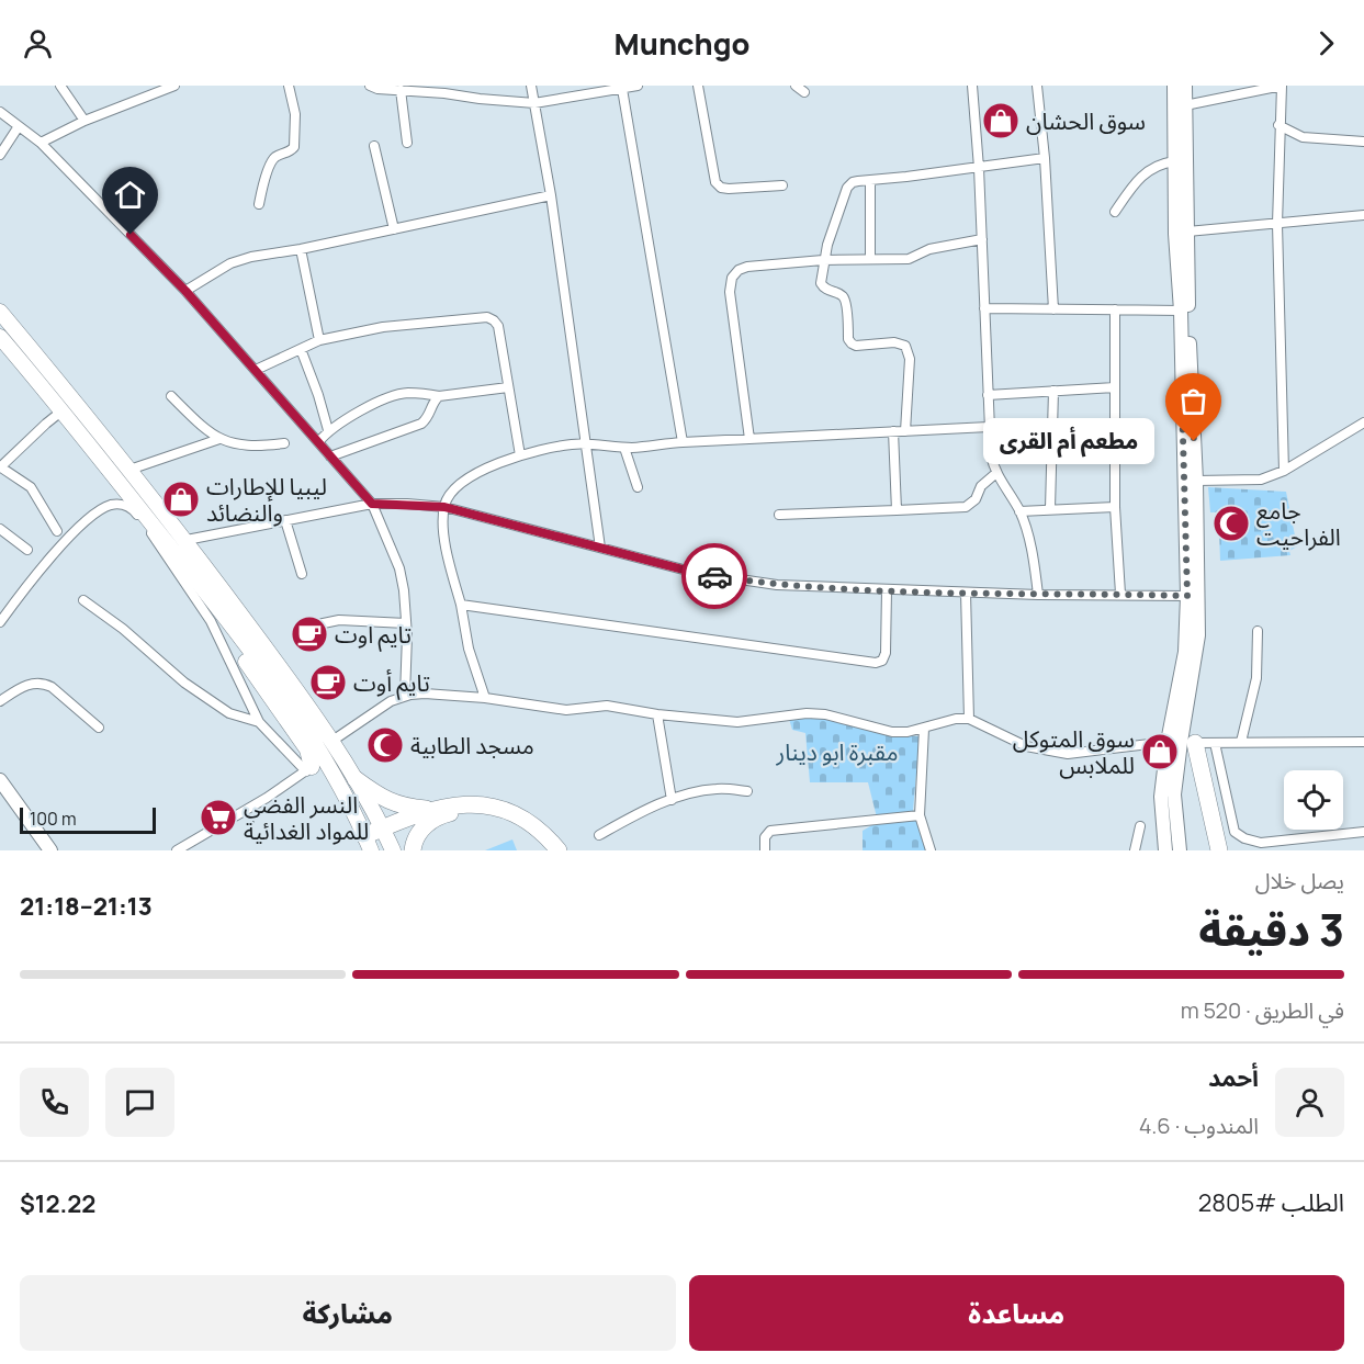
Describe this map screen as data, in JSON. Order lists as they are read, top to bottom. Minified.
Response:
{"parks":["مقبرة ابو دينار"],"places":{"shop":["سوق الحشان","ليبيا للإطارات والنضائد","سوق المتوكل للملابس"],"other":["مطعم أم القرى"],"mosque":["جامع الفراحيت","مسجد الطابية"],"cafe":["تايم اوت","تايم أوت"],"supermarket":["النسر الفضي للمواد الغدائية"]},"scale_bar":"100 m","page":{"header":"Munchgo","bubble":"مطعم أم القرى","scale":"100 m","heading":["3 دقيقة","يصل خلال","21:13–21:18"],"panel":["أحمد","المندوب · 4.6","الطلب #2805","$12.22"],"bar":"في الطريق · 520 m","buttons":["مساعدة","مشاركة"]}}
